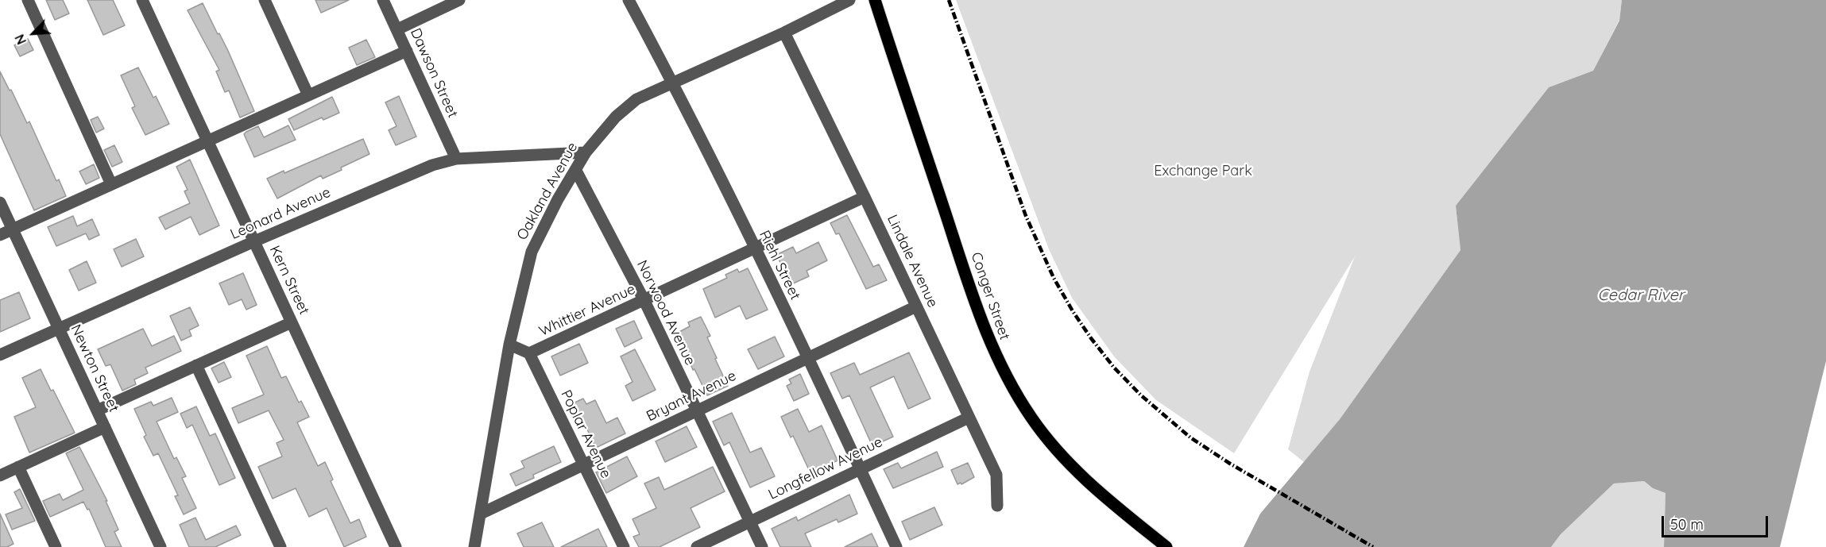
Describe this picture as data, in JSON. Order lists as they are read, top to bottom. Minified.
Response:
{"streets":{"main road":["Conger Street"],"street":["Dawson Street","Oakland Avenue","Leonard Avenue","Lindale Avenue","Riehl Street","Kern Street","Whittier Avenue","Norwood Avenue","Newton Street","Bryant Avenue","Poplar Avenue","Longfellow Avenue"]},"crossings":[["Dawson Street","Leonard Avenue"],["Oakland Avenue","Leonard Avenue"],["Oakland Avenue","Lindale Avenue"],["Oakland Avenue","Riehl Street"],["Oakland Avenue","Norwood Avenue"],["Oakland Avenue","Bryant Avenue"],["Leonard Avenue","Kern Street"],["Leonard Avenue","Newton Street"],["Lindale Avenue","Whittier Avenue"],["Lindale Avenue","Bryant Avenue"],["Lindale Avenue","Longfellow Avenue"],["Riehl Street","Whittier Avenue"],["Riehl Street","Bryant Avenue"],["Riehl Street","Longfellow Avenue"],["Whittier Avenue","Norwood Avenue"],["Whittier Avenue","Poplar Avenue"],["Norwood Avenue","Bryant Avenue"],["Norwood Avenue","Longfellow Avenue"],["Bryant Avenue","Poplar Avenue"]],"water":["Cedar River"],"parks":["Exchange Park"],"scale_bar":"50 m","north":"bottom left"}
